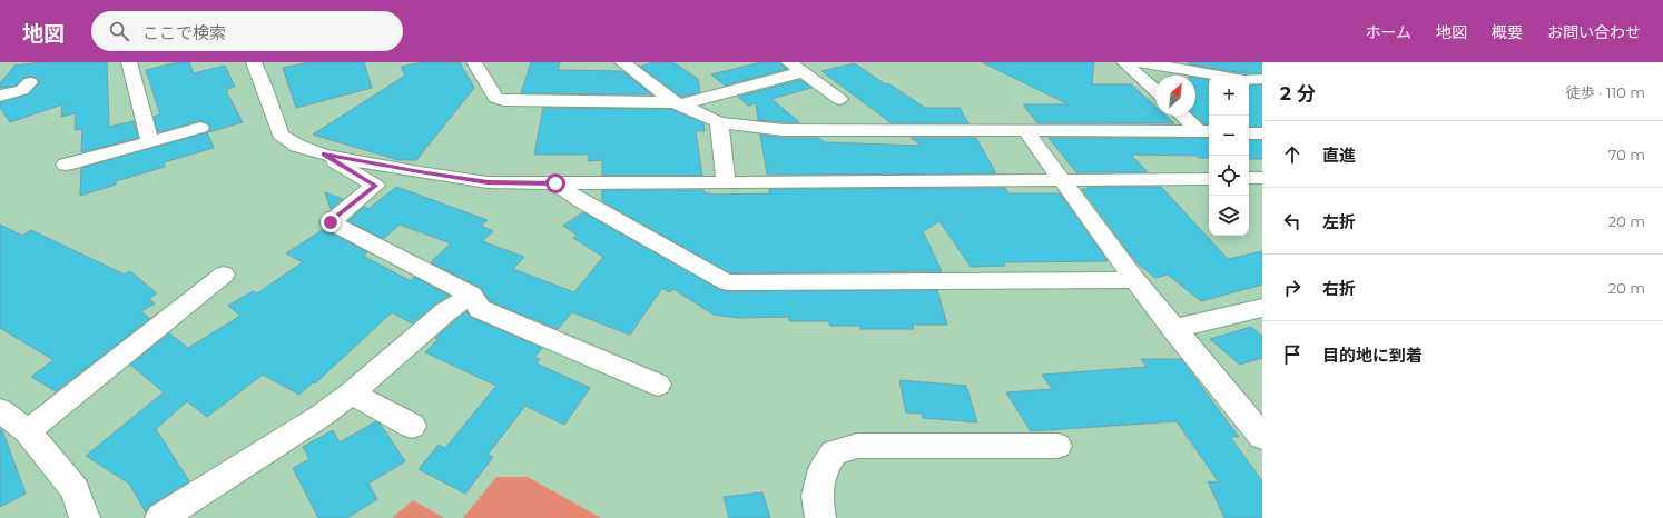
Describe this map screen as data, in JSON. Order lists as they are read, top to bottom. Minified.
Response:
{"north":"top right","page":{"header":"地図","search":"ここで検索","nav":["ホーム","地図","概要","お問い合わせ"],"heading":["2 分","徒歩 · 110 m"],"map_buttons":["+","−"],"list":[["直進","70 m"],["左折","20 m"],["右折","20 m"],"目的地に到着"]}}
